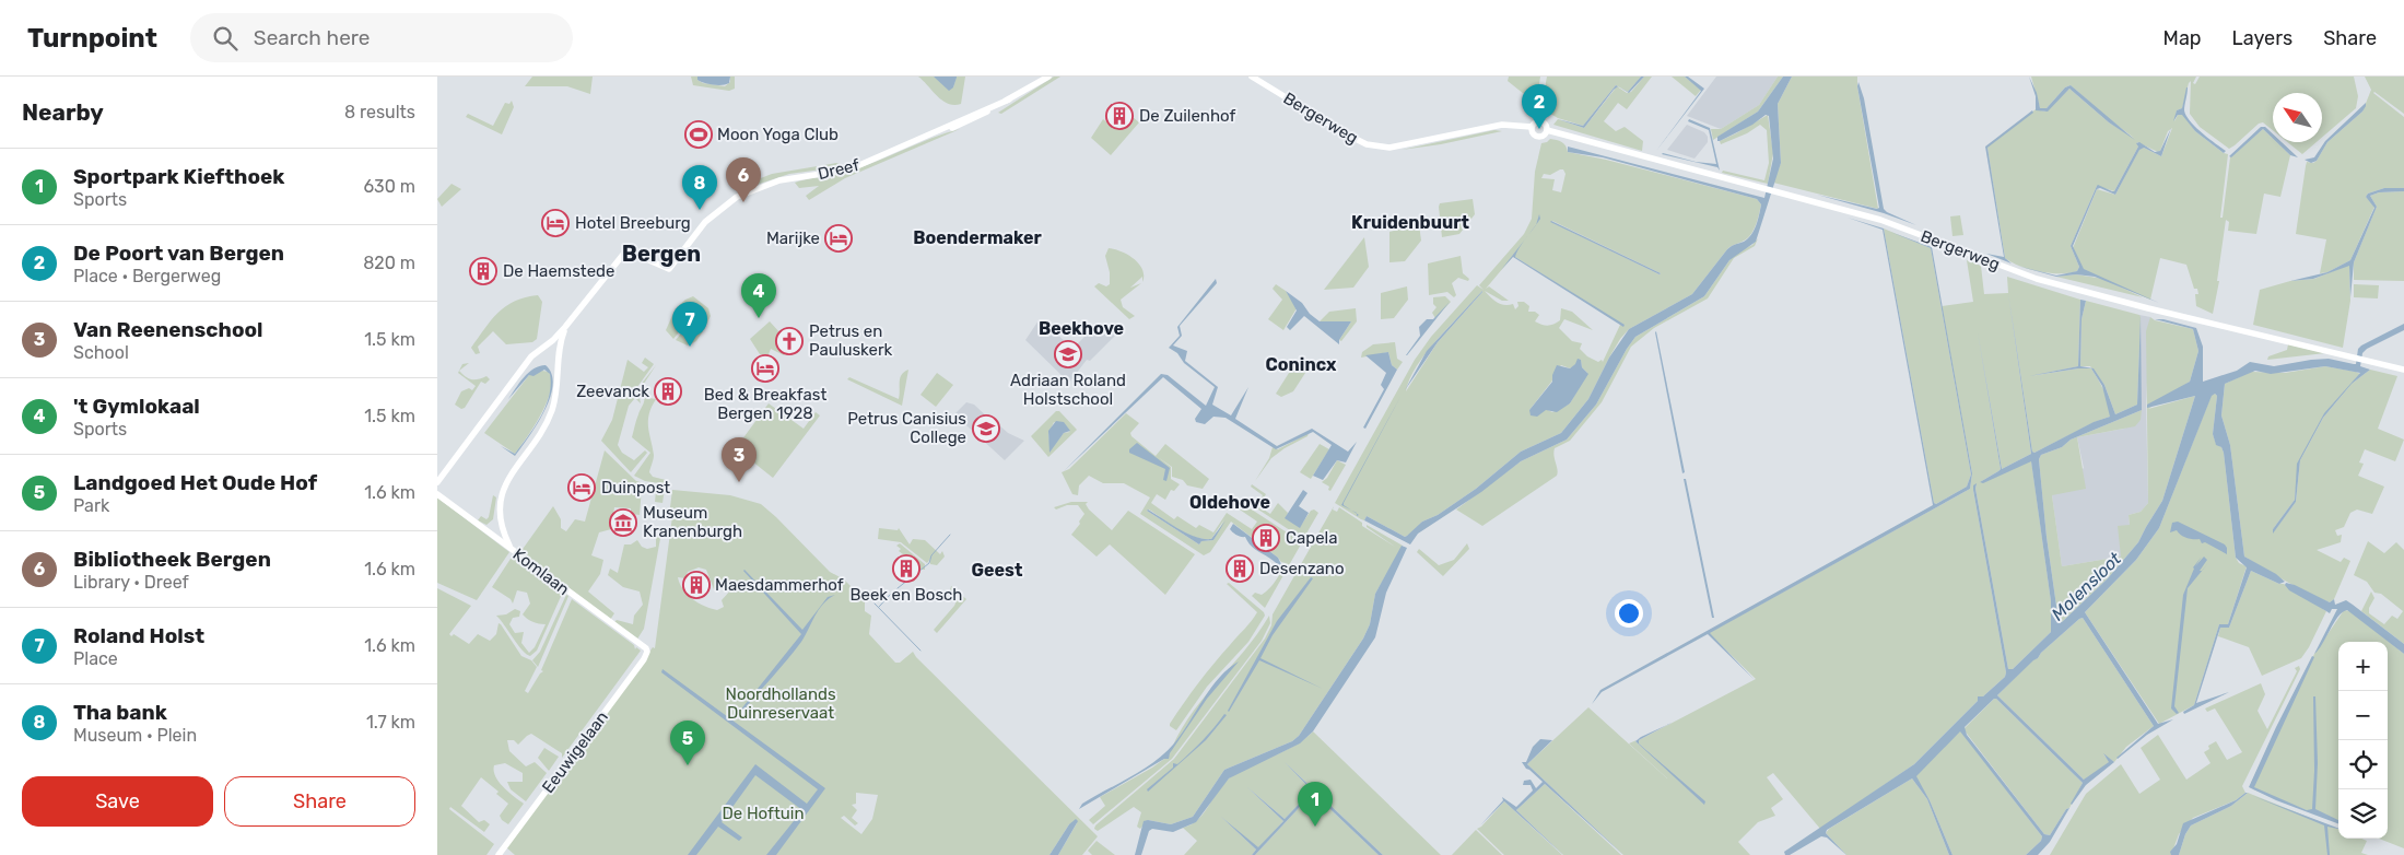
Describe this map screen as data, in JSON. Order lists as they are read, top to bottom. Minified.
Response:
{"streets":{"main road":["Bergerweg","Dreef","Komlaan","Eeuwigelaan"]},"crossings":[["Komlaan","Eeuwigelaan"]],"districts":["Kruidenbuurt","Boendermaker","Bergen","Beekhove","Conincx","Oldehove","Geest"],"water":["Molensloot"],"parks":["Noordhollands Duinreservaat","De Hoftuin"],"places":{"building":["De Zuilenhof","De Haemstede","Zeevanck","Capela","Beek en Bosch","Desenzano","Maesdammerhof"],"sports":["Moon Yoga Club"],"hotel":["Hotel Breeburg","Marijke","Bed & Breakfast Bergen 1928","Duinpost"],"church":["Petrus en Pauluskerk"],"school or university":["Adriaan Roland Holstschool","Petrus Canisius College"],"museum":["Museum Kranenburgh"]},"north":"top left","page":{"header":"Turnpoint","search":"Search here","nav":["Map","Layers","Share"],"heading":["Nearby","8 results"],"pins":["2","6","8","4","7","3","5","1"],"list":[{"mark":"1","name":"Sportpark Kiefthoek","note":"Sports","value":"630 m"},{"mark":"2","name":"De Poort van Bergen","note":"Place · Bergerweg","value":"820 m"},{"mark":"3","name":"Van Reenenschool","note":"School","value":"1.5 km"},{"mark":"4","name":"'t Gymlokaal","note":"Sports","value":"1.5 km"},{"mark":"5","name":"Landgoed Het Oude Hof","note":"Park","value":"1.6 km"},{"mark":"6","name":"Bibliotheek Bergen","note":"Library · Dreef","value":"1.6 km"},{"mark":"7","name":"Roland Holst","note":"Place","value":"1.6 km"},{"mark":"8","name":"Tha bank","note":"Museum · Plein","value":"1.7 km"}],"map_buttons":["+","−"],"buttons":["Save","Share"]}}
